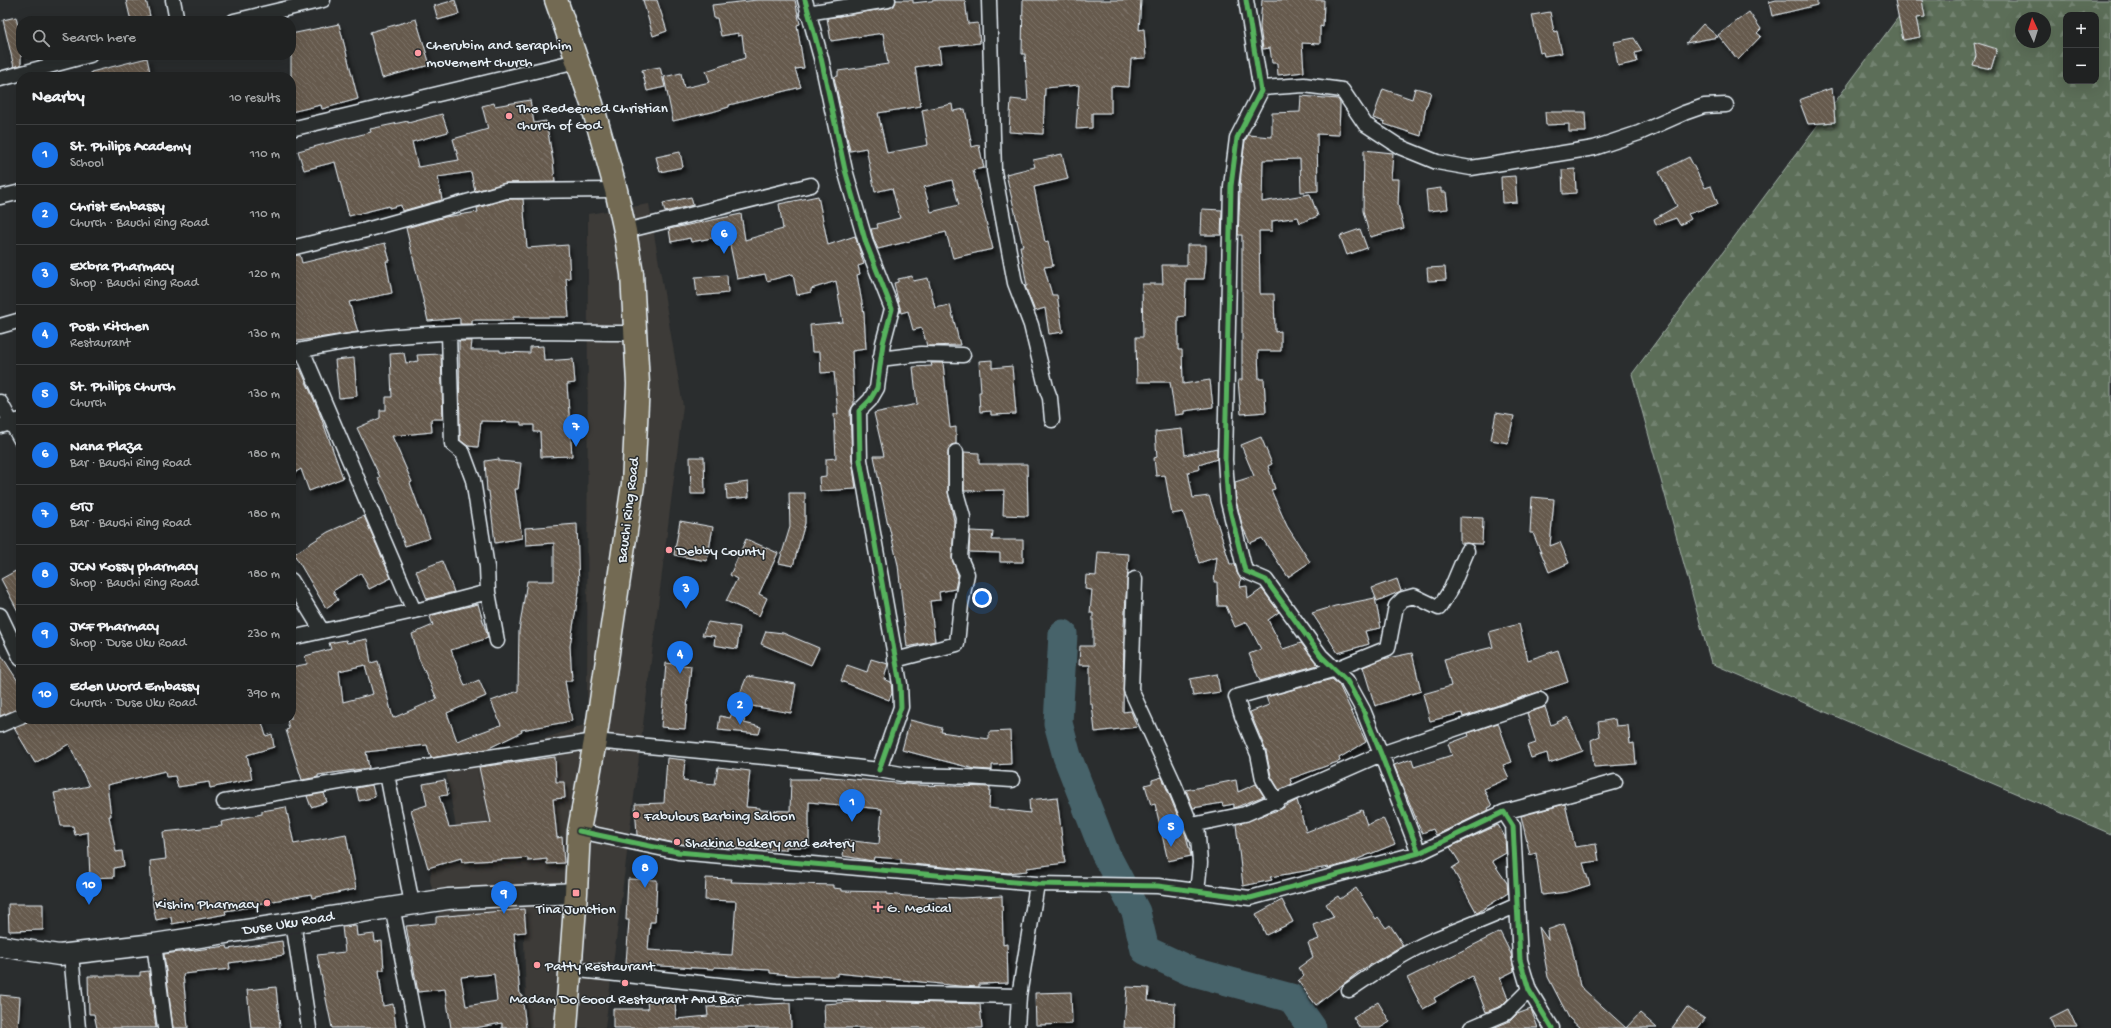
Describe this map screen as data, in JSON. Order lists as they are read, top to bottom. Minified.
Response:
{"streets":{"main road":["Bauchi Ring Road"],"street":["Duse Uku Road"]},"crossings":[["Bauchi Ring Road","Duse Uku Road"]],"places":{"other":["Cherubim and seraphim movement church","The Redeemed Christian church of God","Debby County","Fabulous Barbing Saloon","Shakina bakery and eatery","Kishim Pharmacy","Patty Restaurant","Madam Do Good Restaurant And Bar"],"transit":["Tina Junction"],"health":["G. Medical"]},"north":"top","page":{"map_buttons":["+","−"],"search":"Search here","heading":["Nearby","10 results"],"list":[{"mark":"1","name":"St. Philips Academy","note":"School","value":"110 m"},{"mark":"2","name":"Christ Embassy","note":"Church · Bauchi Ring Road","value":"110 m"},{"mark":"3","name":"Exbra Pharmacy","note":"Shop · Bauchi Ring Road","value":"120 m"},{"mark":"4","name":"Posh Kitchen","note":"Restaurant","value":"130 m"},{"mark":"5","name":"St. Philips Church","note":"Church","value":"130 m"},{"mark":"6","name":"Nana Plaza","note":"Bar · Bauchi Ring Road","value":"180 m"},{"mark":"7","name":"GTJ","note":"Bar · Bauchi Ring Road","value":"180 m"},{"mark":"8","name":"JCN Kossy pharmacy","note":"Shop · Bauchi Ring Road","value":"180 m"},{"mark":"9","name":"JKF Pharmacy","note":"Shop · Duse Uku Road","value":"230 m"},{"mark":"10","name":"Eden Word Embassy","note":"Church · Duse Uku Road","value":"390 m"}],"pins":["6","7","3","4","2","1","5","8","10","9"]}}
